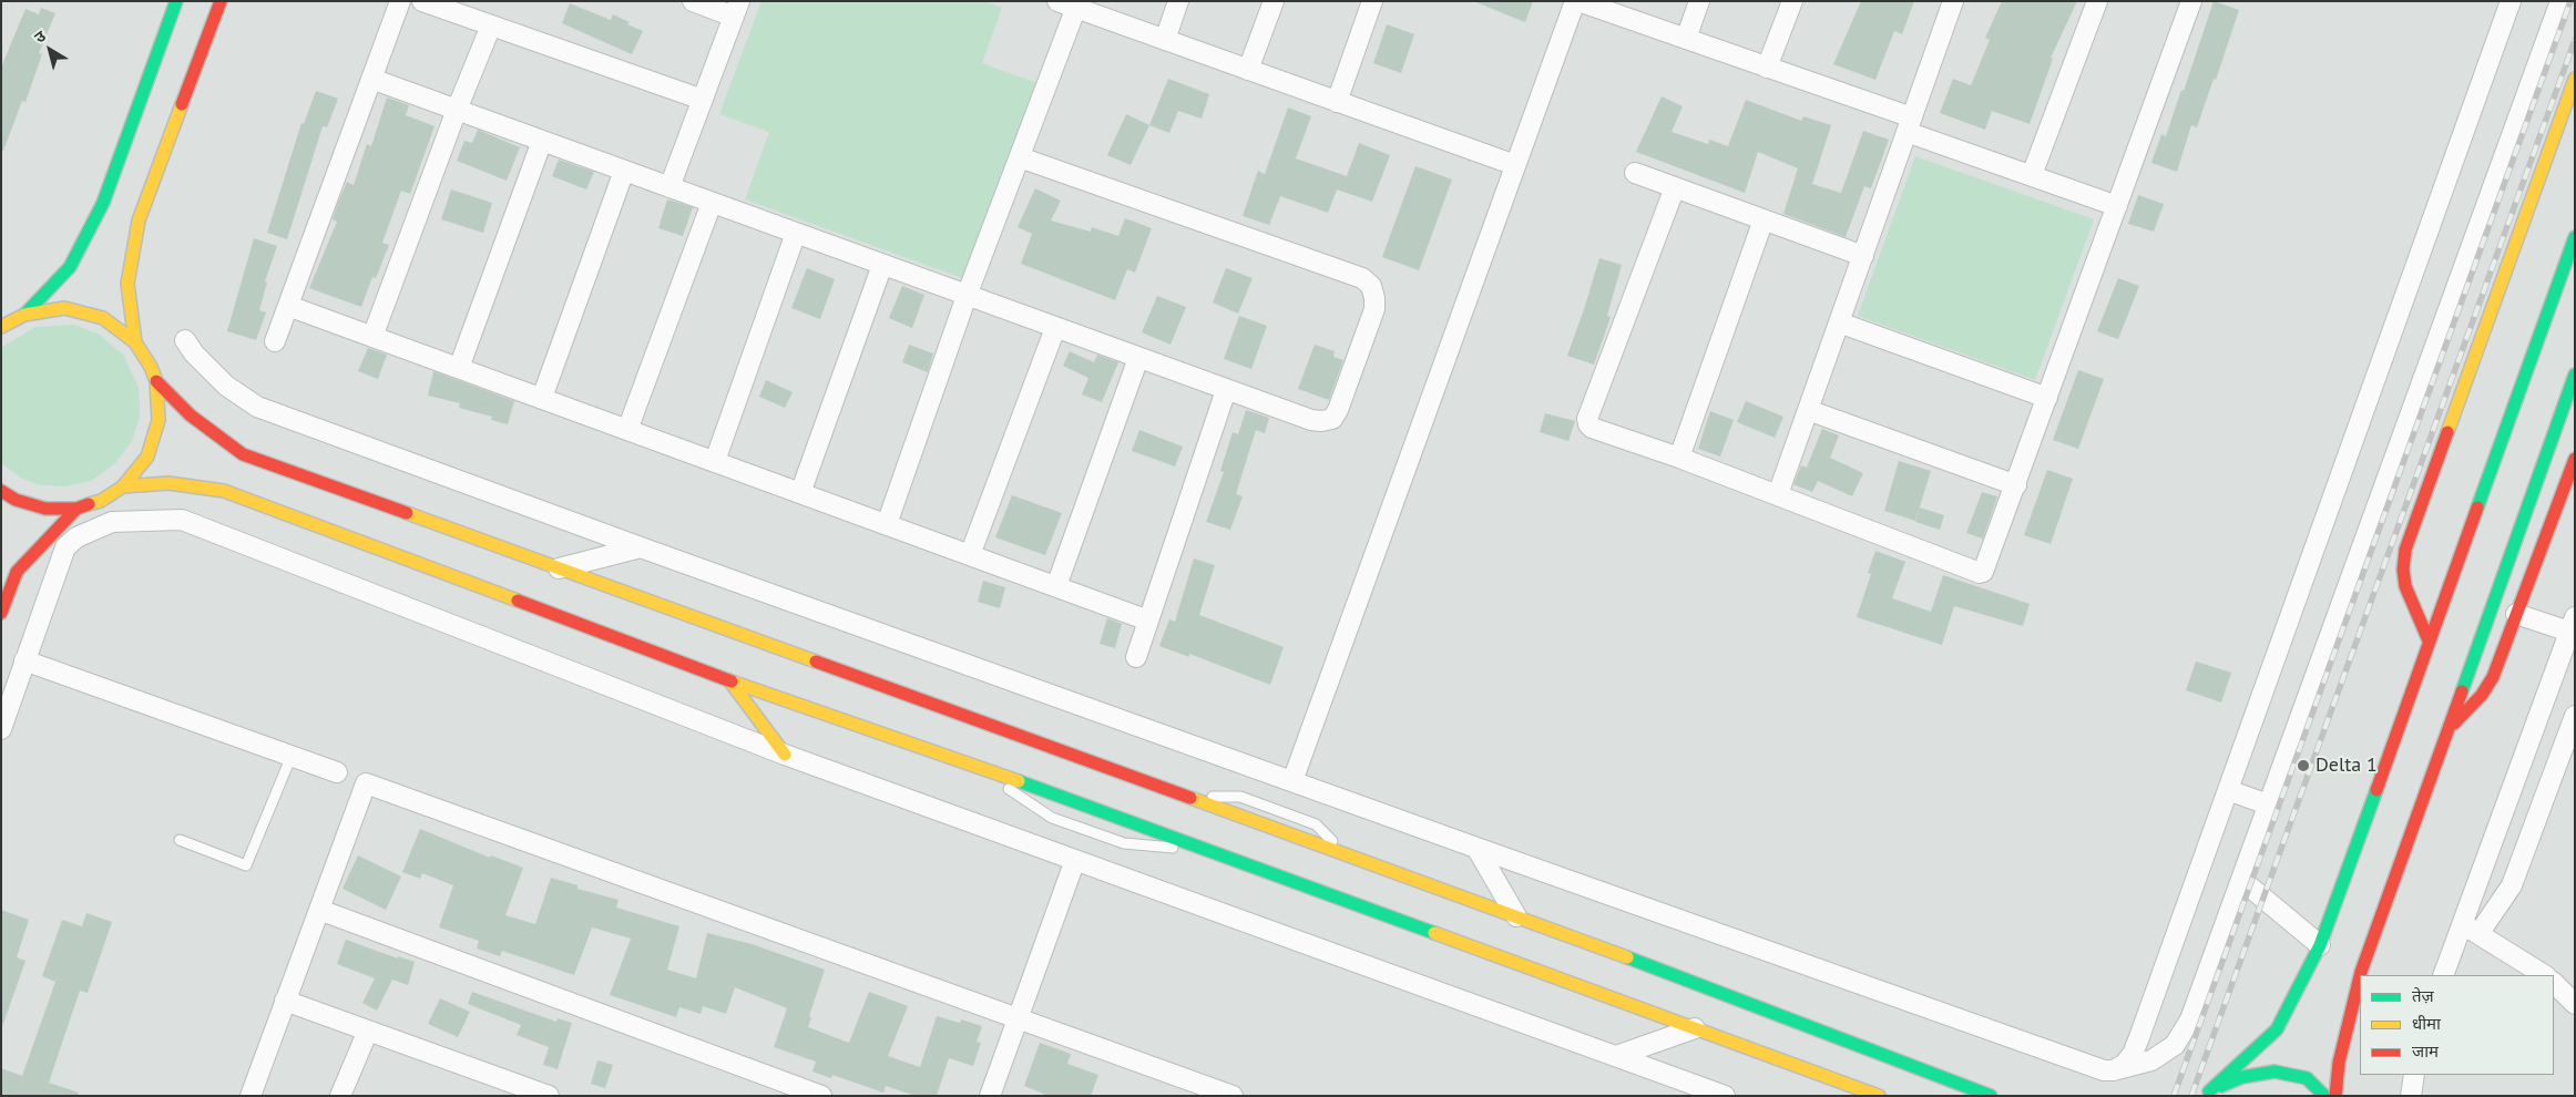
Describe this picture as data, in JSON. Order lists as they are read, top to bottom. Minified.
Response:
{"places":["Delta 1"],"legend":["तेज़","धीमा","जाम"],"north":"top left"}
